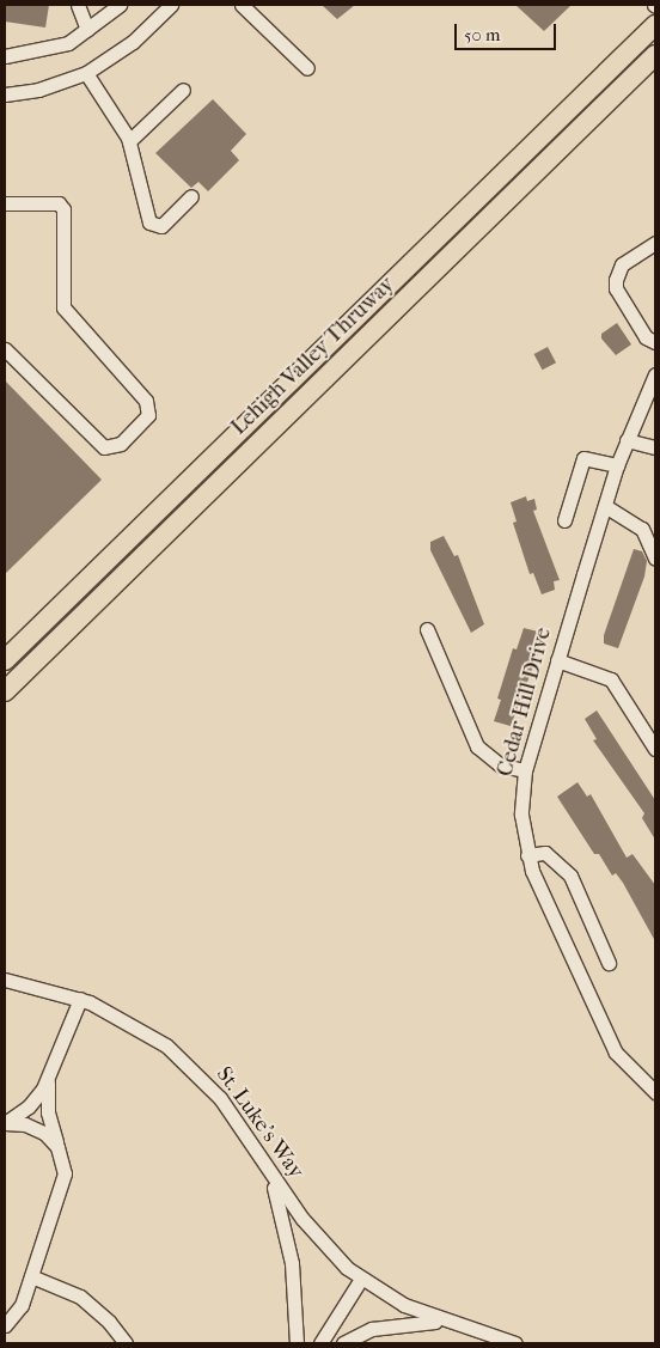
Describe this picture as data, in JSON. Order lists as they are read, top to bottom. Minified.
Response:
{"streets":{"highway":["Lehigh Valley Thruway"],"street":["Cedar Hill Drive","St. Luke's Way"]},"scale_bar":"50 m"}
